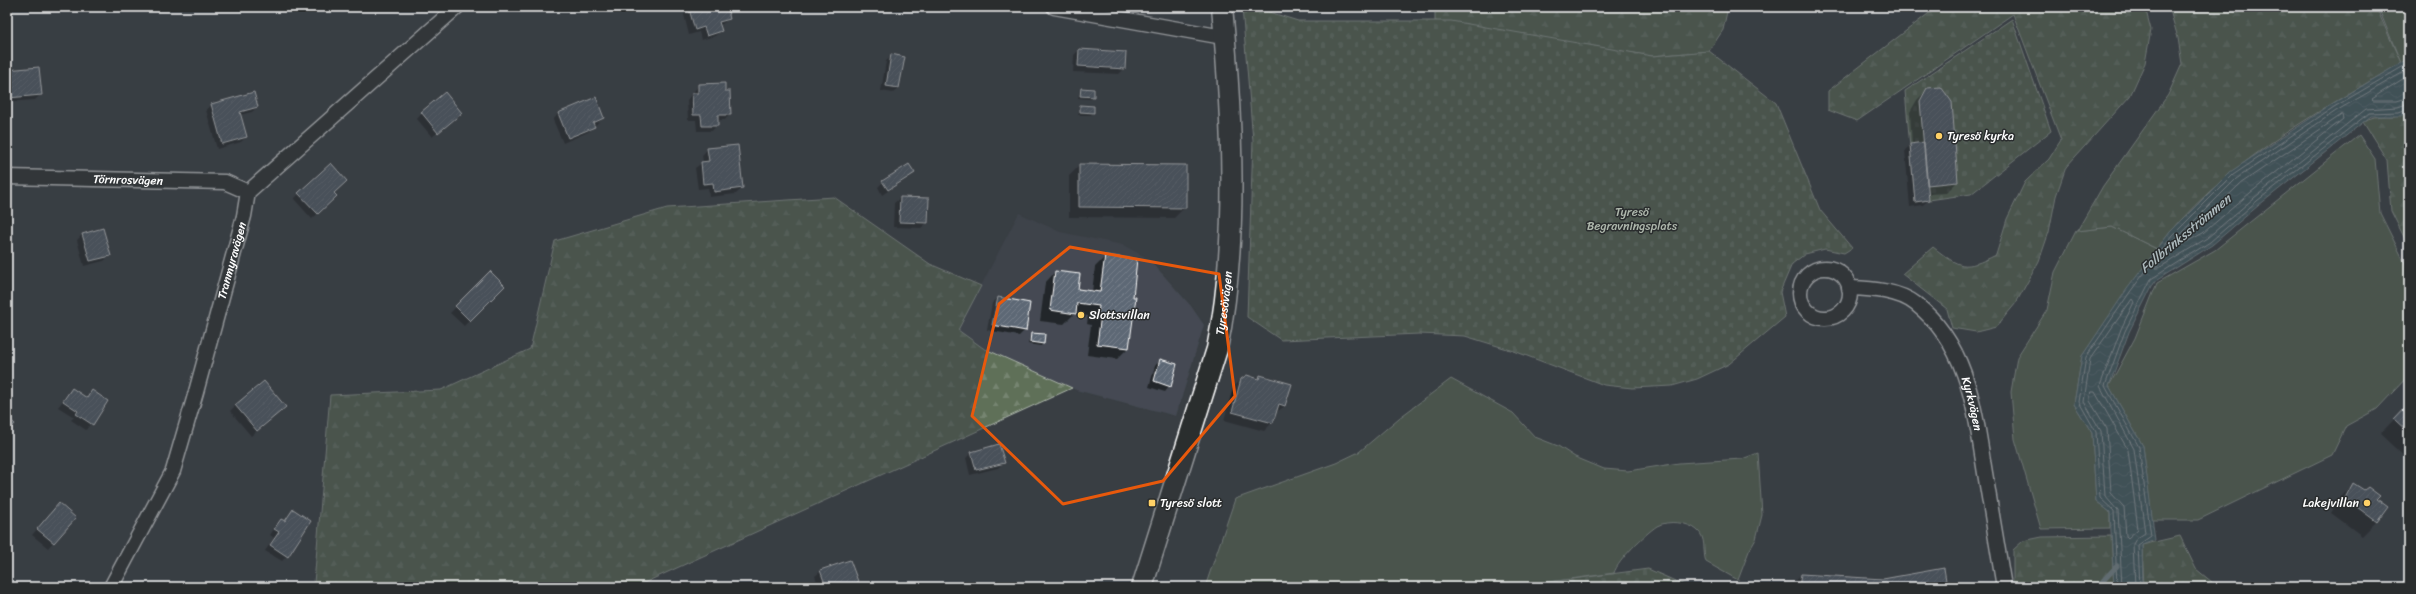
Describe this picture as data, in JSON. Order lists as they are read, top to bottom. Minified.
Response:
{"streets":{"main road":["Tyresövägen"],"street":["Törnrosvägen","Tranmyravägen","Kyrkvägen"]},"crossings":[["Törnrosvägen","Tranmyravägen"]],"water":["Follbrinksströmmen"],"parks":["Tyresö Begravningsplats"],"places":{"other":["Tyresö kyrka","Slottsvillan","Lakejvillan"],"transit":["Tyresö slott"]}}
